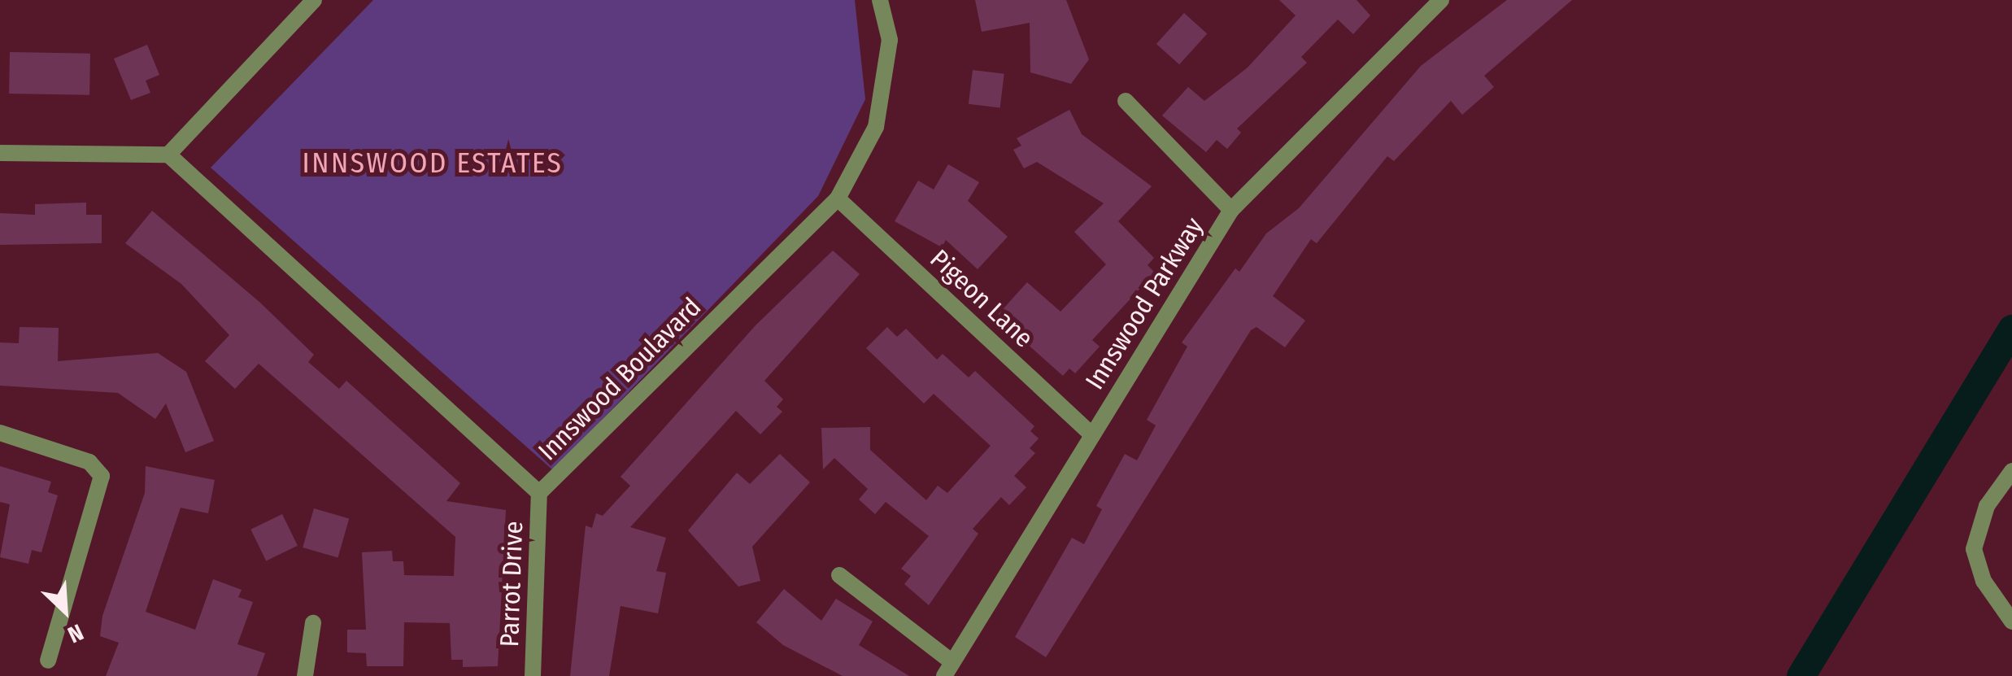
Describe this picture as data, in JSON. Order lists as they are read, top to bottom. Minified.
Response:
{"streets":{"street":["Pigeon Lane","Innswood Parkway","Innswood Boulavard","Parrot Drive"]},"crossings":[["Pigeon Lane","Innswood Parkway"],["Pigeon Lane","Innswood Boulavard"],["Innswood Boulavard","Parrot Drive"]],"districts":["INNSWOOD ESTATES"],"north":"bottom right"}
